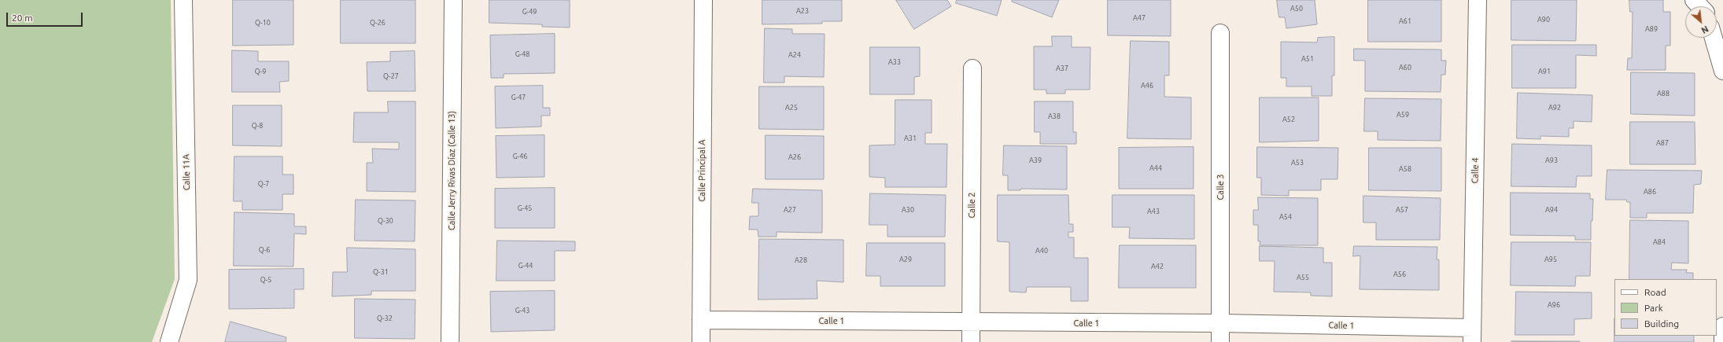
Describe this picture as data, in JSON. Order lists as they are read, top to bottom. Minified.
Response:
{"streets":{"street":["Calle Jerry Rivas Díaz (Calle 13)","Calle Principal A","Calle 4","Calle 11A","Calle 3","Calle 2","Calle 1"]},"crossings":[["Calle Principal A","Calle 1"],["Calle 4","Calle 1"],["Calle 3","Calle 1"],["Calle 2","Calle 1"]],"house_numbers":["A50","A23","G-49","A47","A90","A61","Q-10","Q-26","A89","G-48","A24","A51","A33","A60","A37","Q-9","A91","Q-27","A46","A88","G-47","A25","A92","A59","A38","A52","Q-8","A31","A87","G-46","A26","A39","A93","A53","A44","A58","Q-7","A86","G-45","A27","A30","A57","A94","A43","A54","Q-30","A84","Q-6","A40","A29","A95","A28","G-44","A42","Q-31","A56","A55","Q-5","A96","G-43","Q-32"],"legend":["Road","Park","Building"],"scale_bar":"20 m","north":"bottom right"}
